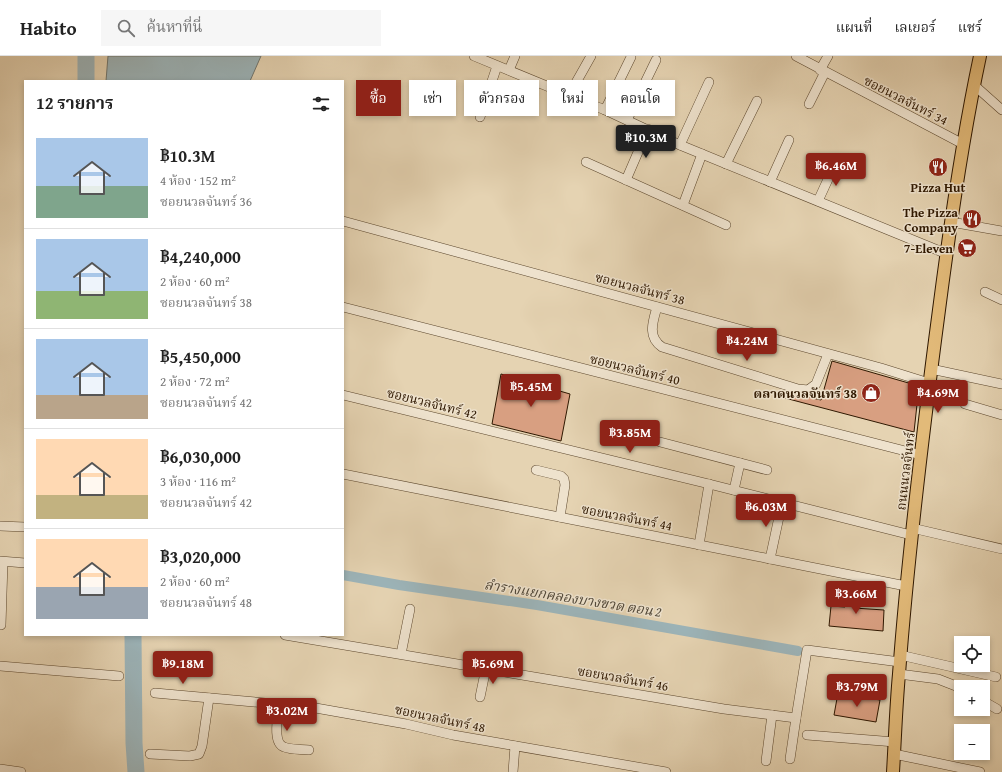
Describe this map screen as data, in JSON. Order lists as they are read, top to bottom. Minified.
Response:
{"streets":{"main road":["ถนนนวลจันทร์"],"street":["ซอยนวลจันทร์ 34","ซอยนวลจันทร์ 38","ซอยนวลจันทร์ 40","ซอยนวลจันทร์ 42","ซอยนวลจันทร์ 44","ซอยนวลจันทร์ 46","ซอยนวลจันทร์ 48"]},"crossings":[["ซอยนวลจันทร์ 34","ถนนนวลจันทร์"],["ซอยนวลจันทร์ 38","ถนนนวลจันทร์"],["ซอยนวลจันทร์ 40","ถนนนวลจันทร์"],["ซอยนวลจันทร์ 42","ถนนนวลจันทร์"],["ถนนนวลจันทร์","ซอยนวลจันทร์ 44"]],"water":["ลำรางแยกคลองบางขวด ตอน 2"],"places":{"restaurant":["Pizza Hut","The Pizza Company"],"supermarket":["7-Eleven"],"shop":["ตลาดนวลจันทร์ 38"]},"page":{"header":"Habito","search":"ค้นหาที่นี่","nav":["แผนที่","เลเยอร์","แชร์"],"chip":["ซื้อ","เช่า","ตัวกรอง","ใหม่","คอนโด"],"heading":"12 รายการ","price":["฿10.3M","฿6.46M","฿4.24M","฿5.45M","฿4.69M","฿3.85M","฿6.03M","฿3.66M","฿9.18M","฿5.69M","฿3.79M","฿3.02M"],"list":[{"name":"฿10.3M","note":"4 ห้อง · 152 m² · ซอยนวลจันทร์ 36"},{"name":"฿4,240,000","note":"2 ห้อง · 60 m² · ซอยนวลจันทร์ 38"},{"name":"฿5,450,000","note":"2 ห้อง · 72 m² · ซอยนวลจันทร์ 42"},{"name":"฿6,030,000","note":"3 ห้อง · 116 m² · ซอยนวลจันทร์ 42"},{"name":"฿3,020,000","note":"2 ห้อง · 60 m² · ซอยนวลจันทร์ 48"}],"map_buttons":["+","−"]}}
